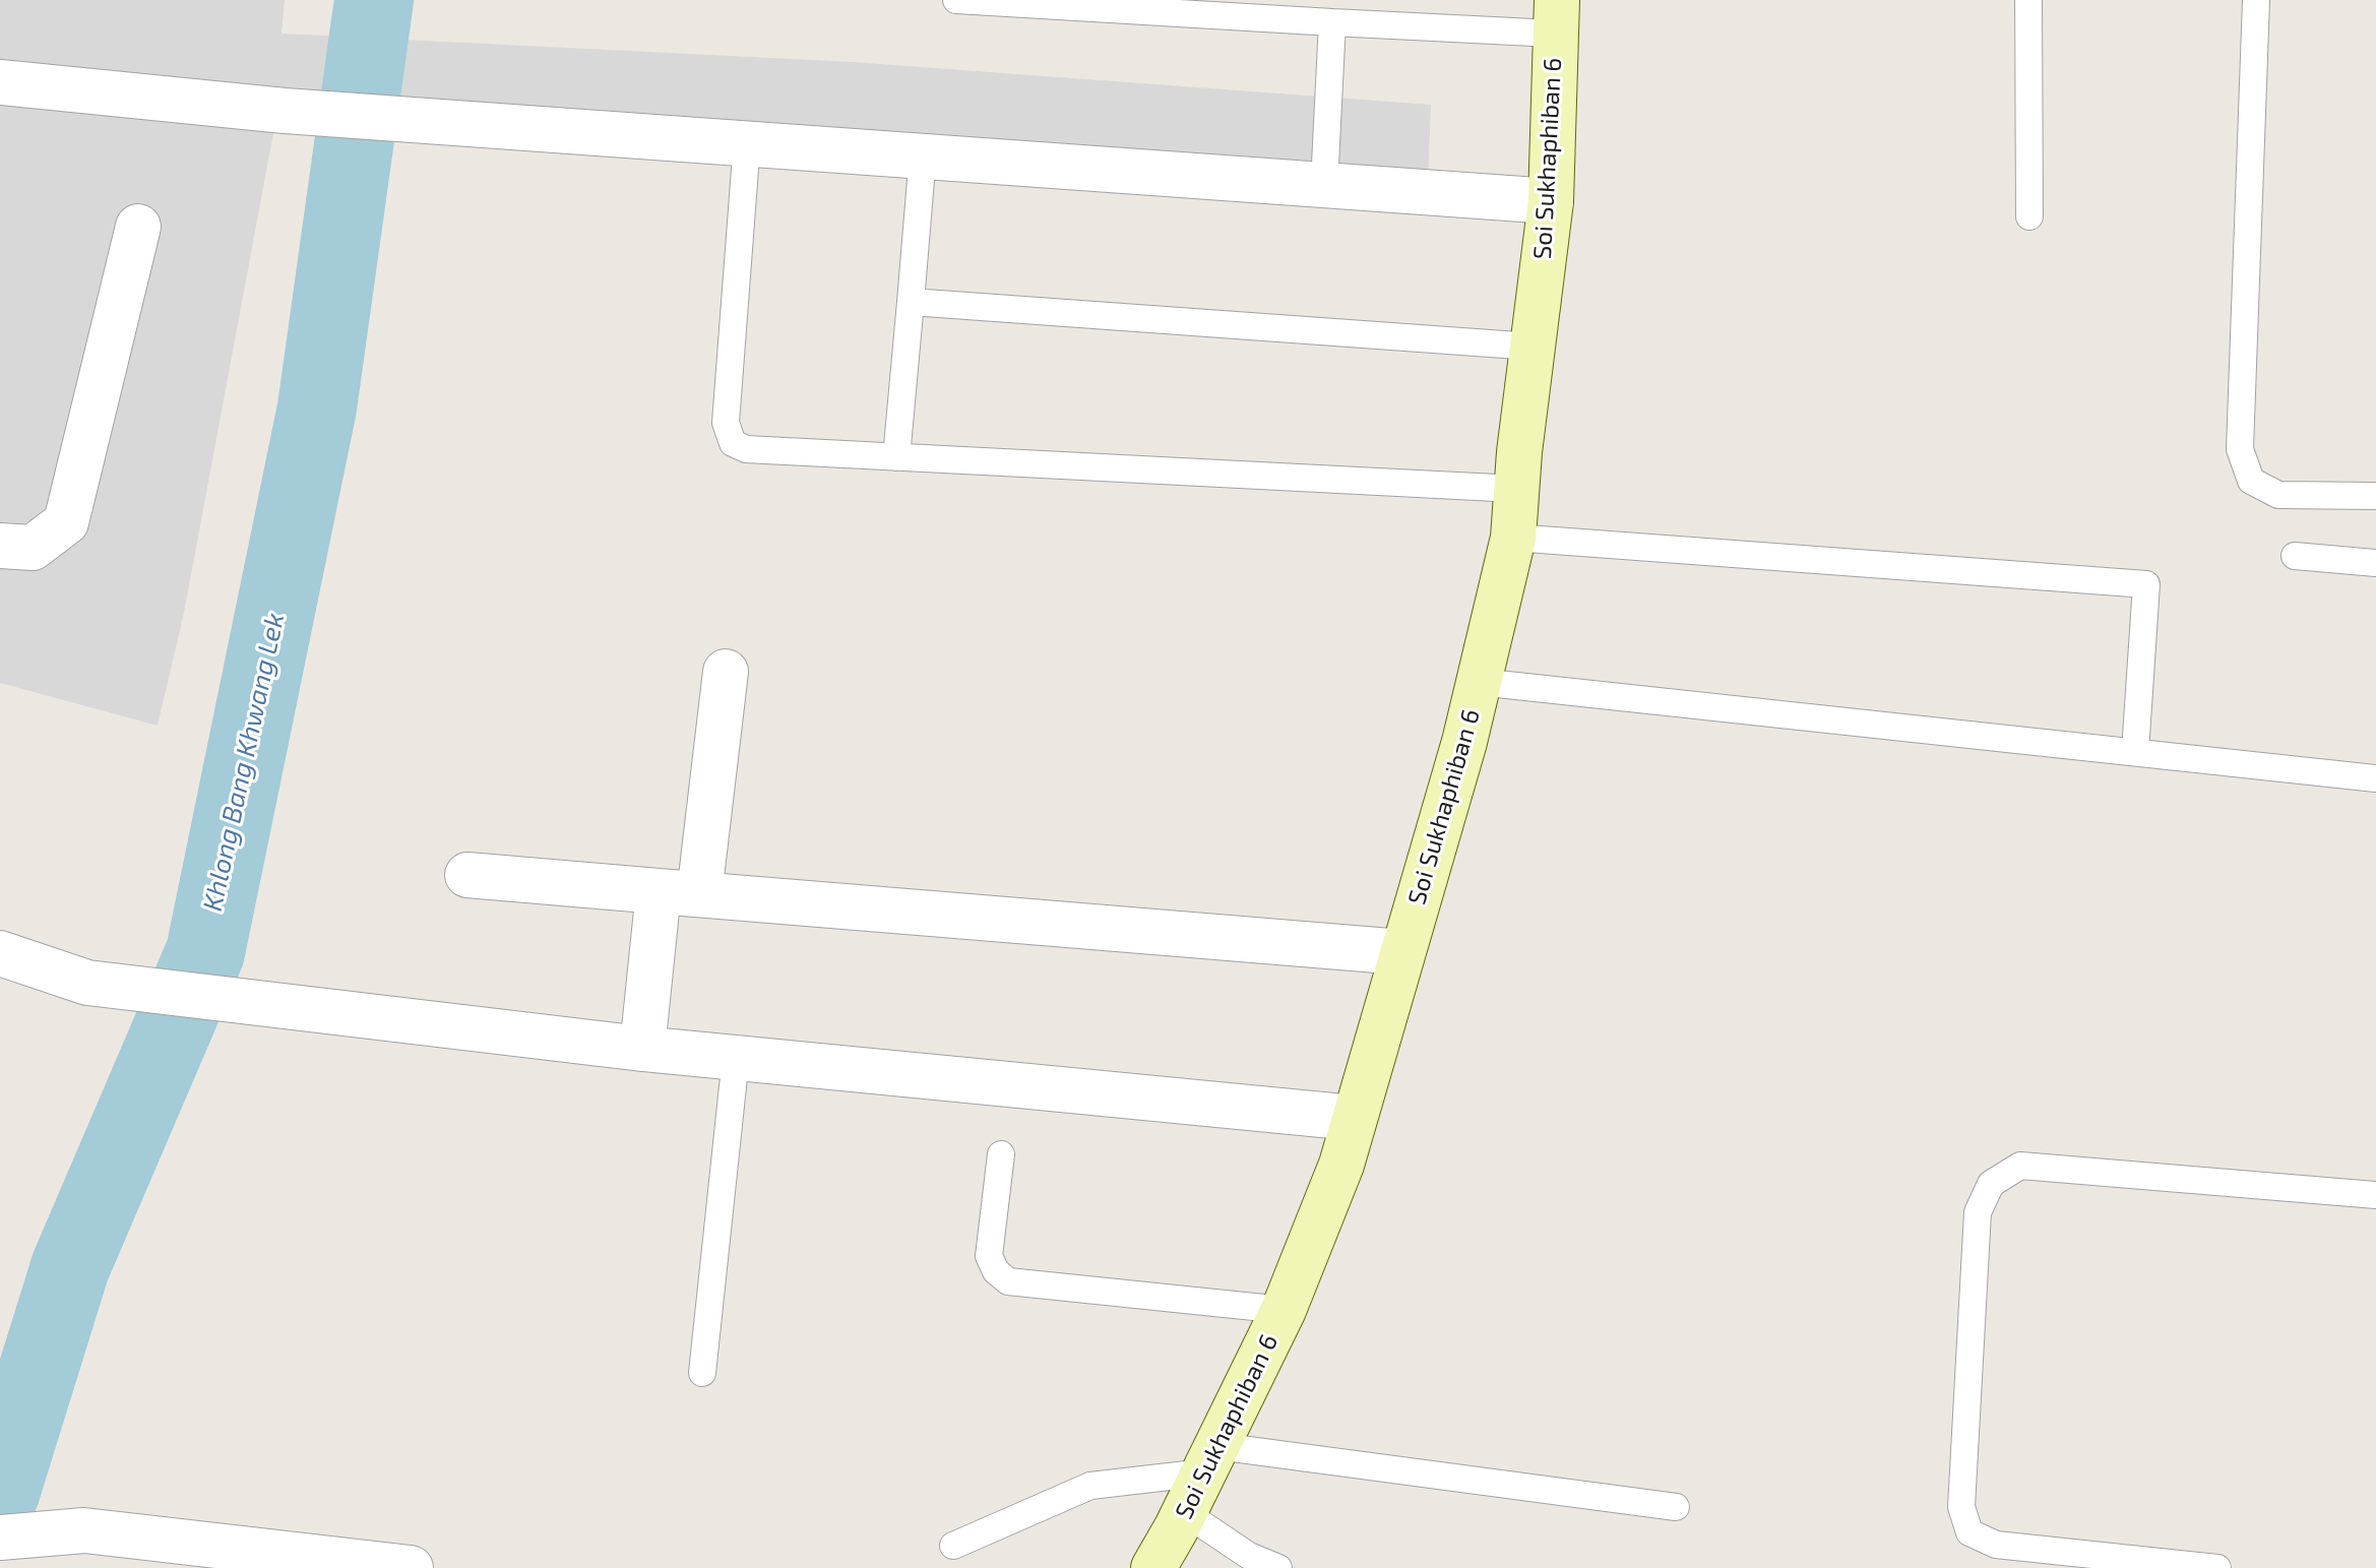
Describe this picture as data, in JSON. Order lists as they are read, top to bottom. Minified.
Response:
{"streets":{"street":["Soi Sukhaphiban 6"]},"water":["Khlong Bang Khwang Lek"]}
